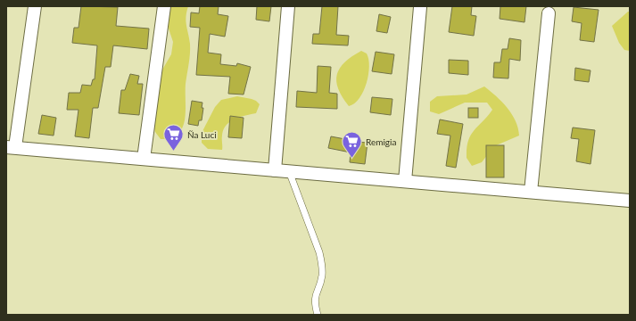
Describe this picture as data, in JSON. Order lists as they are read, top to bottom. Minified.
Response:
{"places":{"supermarket":["Ña Luci","Remigia"]}}
